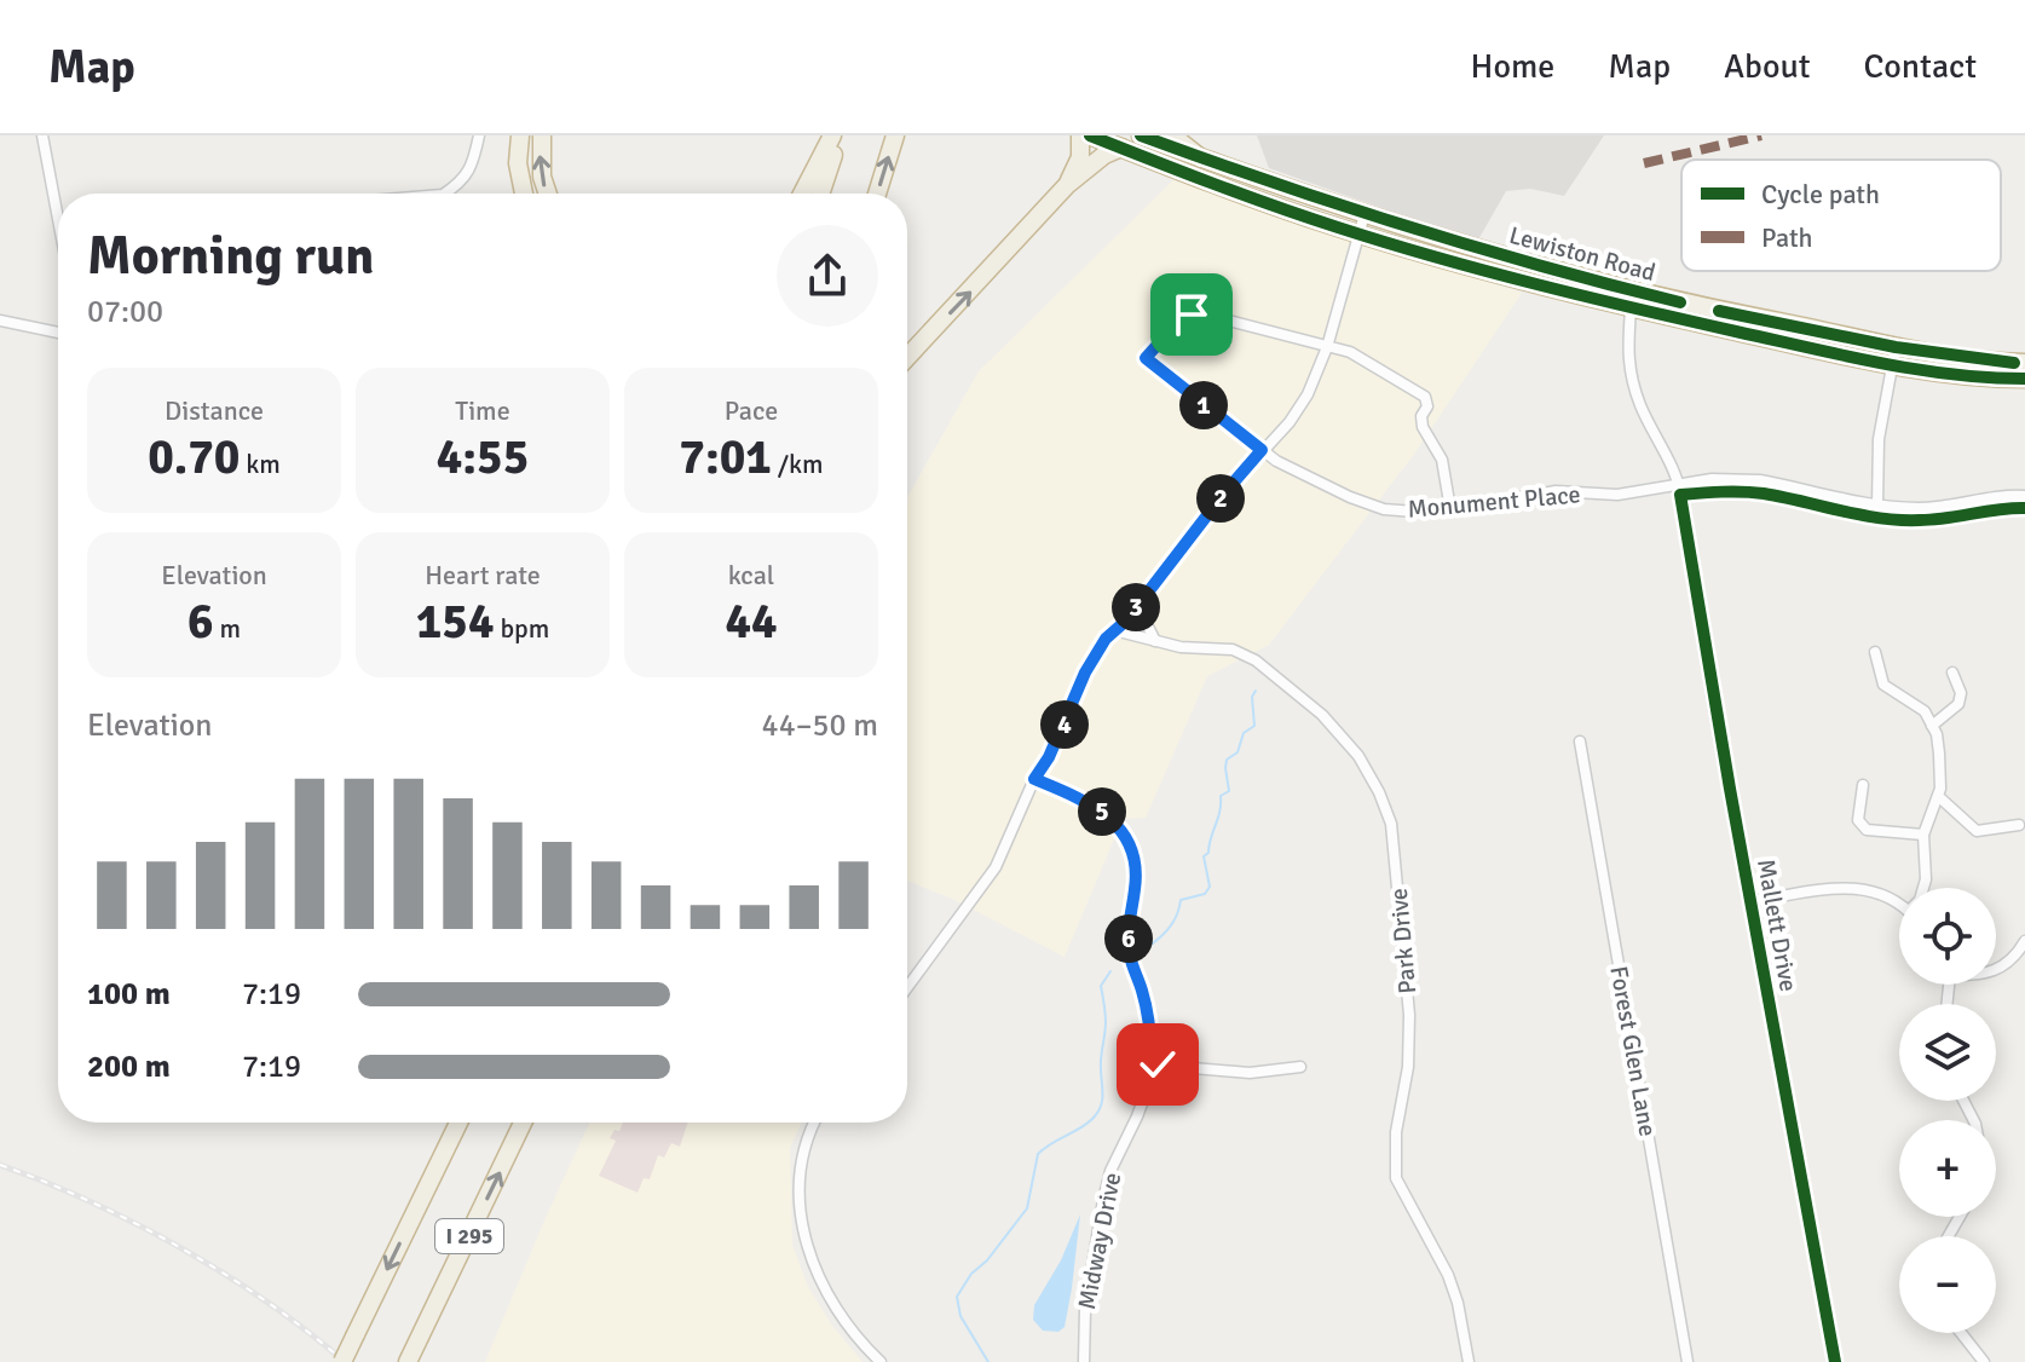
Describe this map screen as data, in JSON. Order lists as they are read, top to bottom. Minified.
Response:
{"streets":{"highway":["Lewiston Road","I 295"],"street":["Monument Place","Mallett Drive","Park Drive","Forest Glen Lane","Midway Drive"]},"crossings":[["Lewiston Road","Mallett Drive"],["Monument Place","Mallett Drive"]],"legend":["Cycle path","Path"],"page":{"header":"Map","nav":["Home","Map","About","Contact"],"heading":["Morning run","07:00"],"stats":[["Distance","0.70 km"],["Time","4:55"],["Pace","7:01 /km"],["Elevation","6 m"],["Heart rate","154 bpm"],["kcal","44"]],"pins":["1","2","3","4","5","6"],"chart":["Elevation","44–50 m"],"map_buttons":["+","−"],"list":[{"name":"100 m","note":"7:19"},{"name":"200 m","note":"7:19"}]}}
